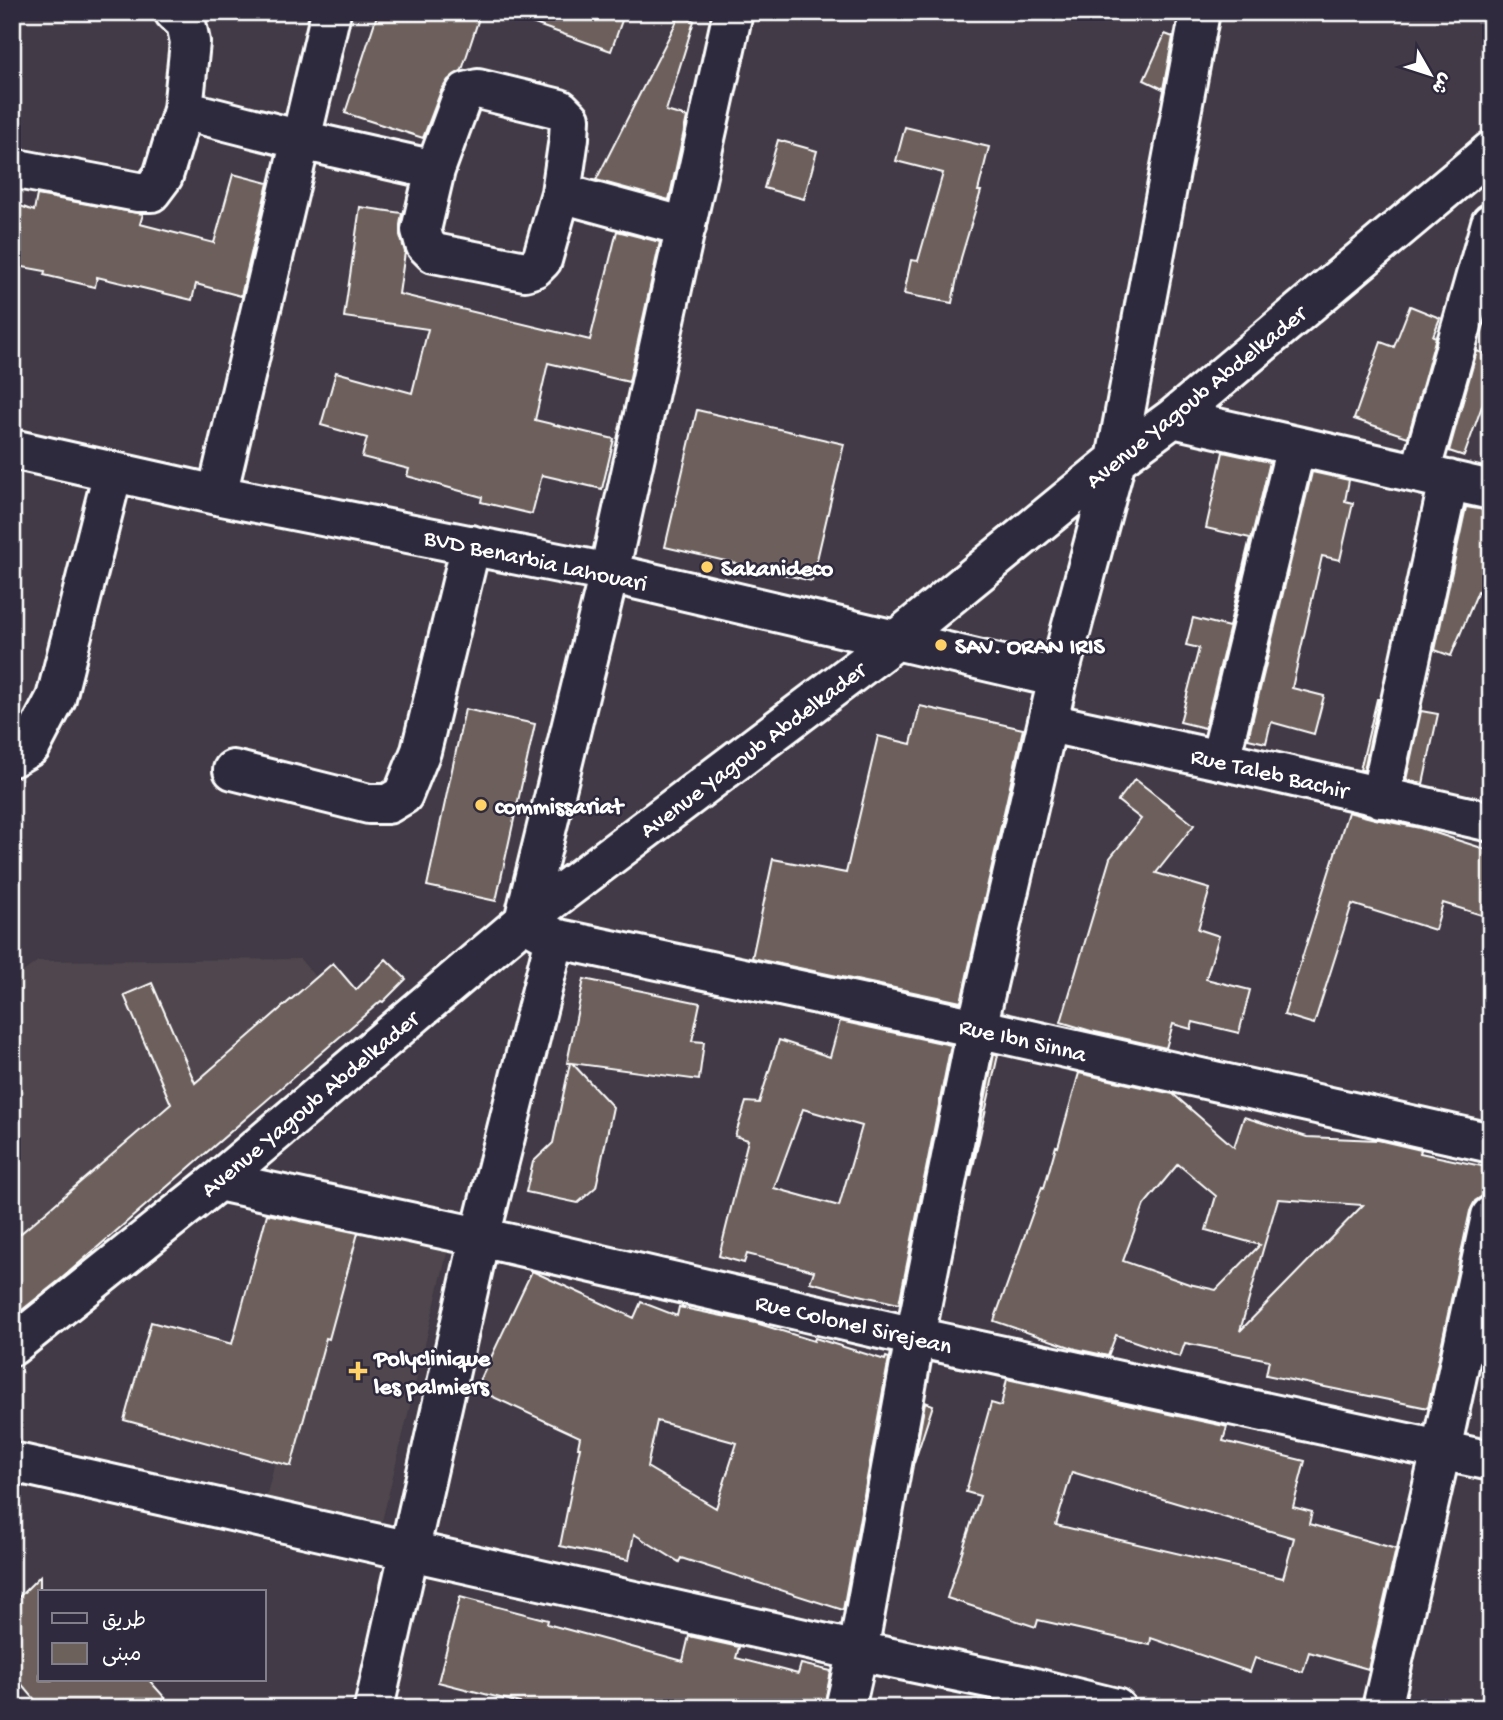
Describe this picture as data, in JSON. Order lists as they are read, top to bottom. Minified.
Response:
{"streets":{"street":["Avenue Yagoub Abdelkader","BVD Benarbia Lahouari","Rue Taleb Bachir","Rue Ibn Sinna","Rue Colonel Sirejean"]},"crossings":[["Avenue Yagoub Abdelkader","BVD Benarbia Lahouari"],["Avenue Yagoub Abdelkader","Rue Ibn Sinna"],["Avenue Yagoub Abdelkader","Rue Colonel Sirejean"]],"places":{"other":["Sakanideco","SAV. ORAN IRIS","commissariat"],"health":["Polyclinique les palmiers"]},"legend":["طريق","مبنى"],"north":"bottom right"}
